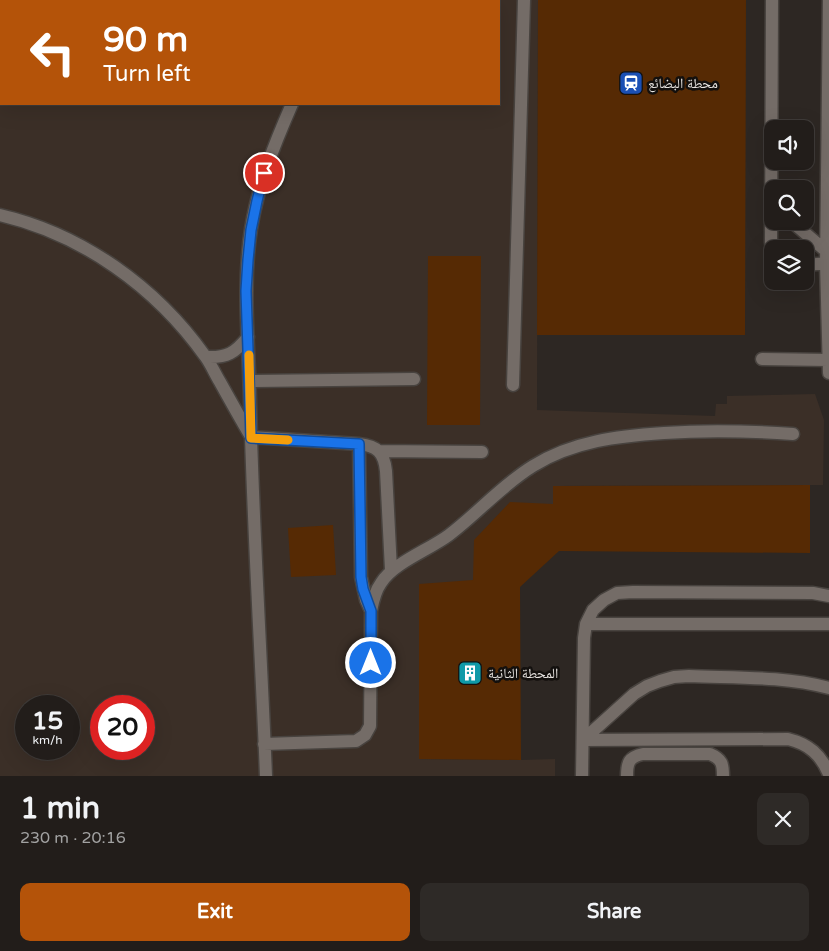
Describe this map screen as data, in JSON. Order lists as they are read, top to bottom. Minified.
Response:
{"places":{"station":["محطة البضائع"],"building":["المحطة الثانية"]},"page":{"turn":["90 m","Turn left"],"speed":"15 km/h","limit":"20","heading":["1 min","230 m · 20:16"],"buttons":["Exit","Share"]}}
